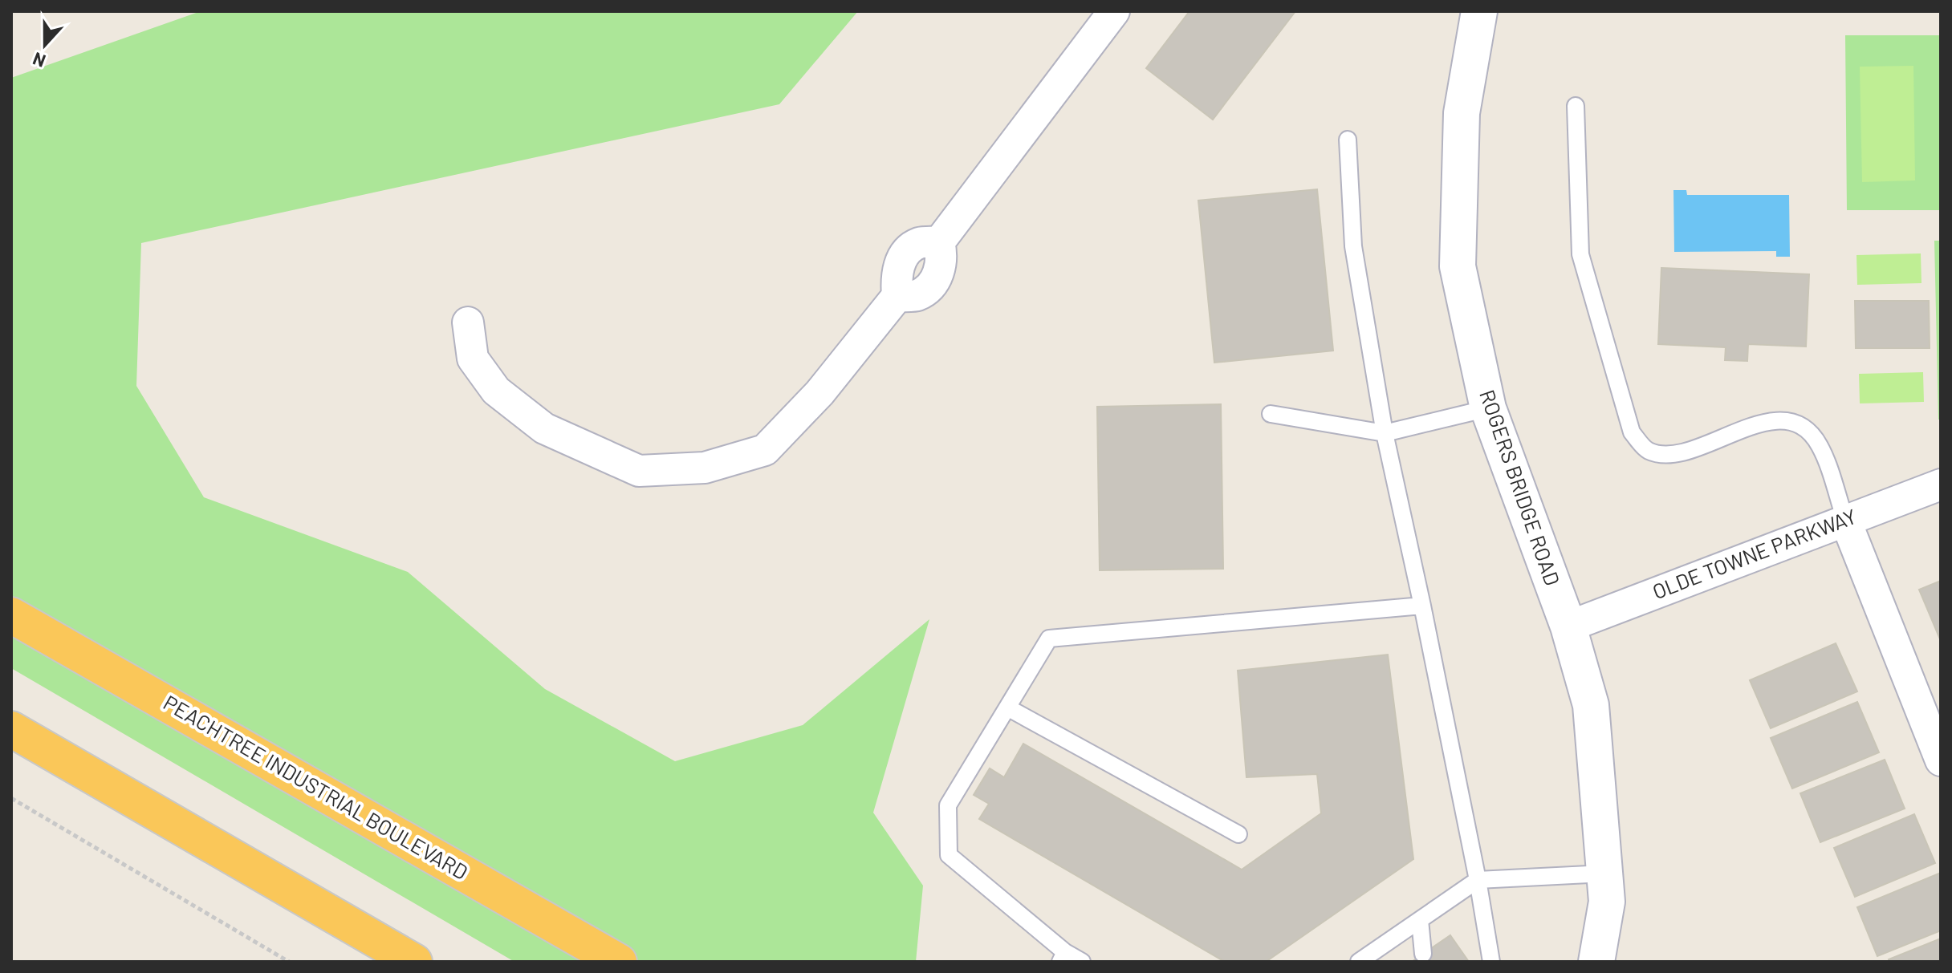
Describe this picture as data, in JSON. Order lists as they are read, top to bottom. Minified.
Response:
{"streets":{"highway":["PEACHTREE INDUSTRIAL BOULEVARD"],"street":["ROGERS BRIDGE ROAD","OLDE TOWNE PARKWAY"]},"crossings":[["ROGERS BRIDGE ROAD","OLDE TOWNE PARKWAY"]],"north":"bottom"}
